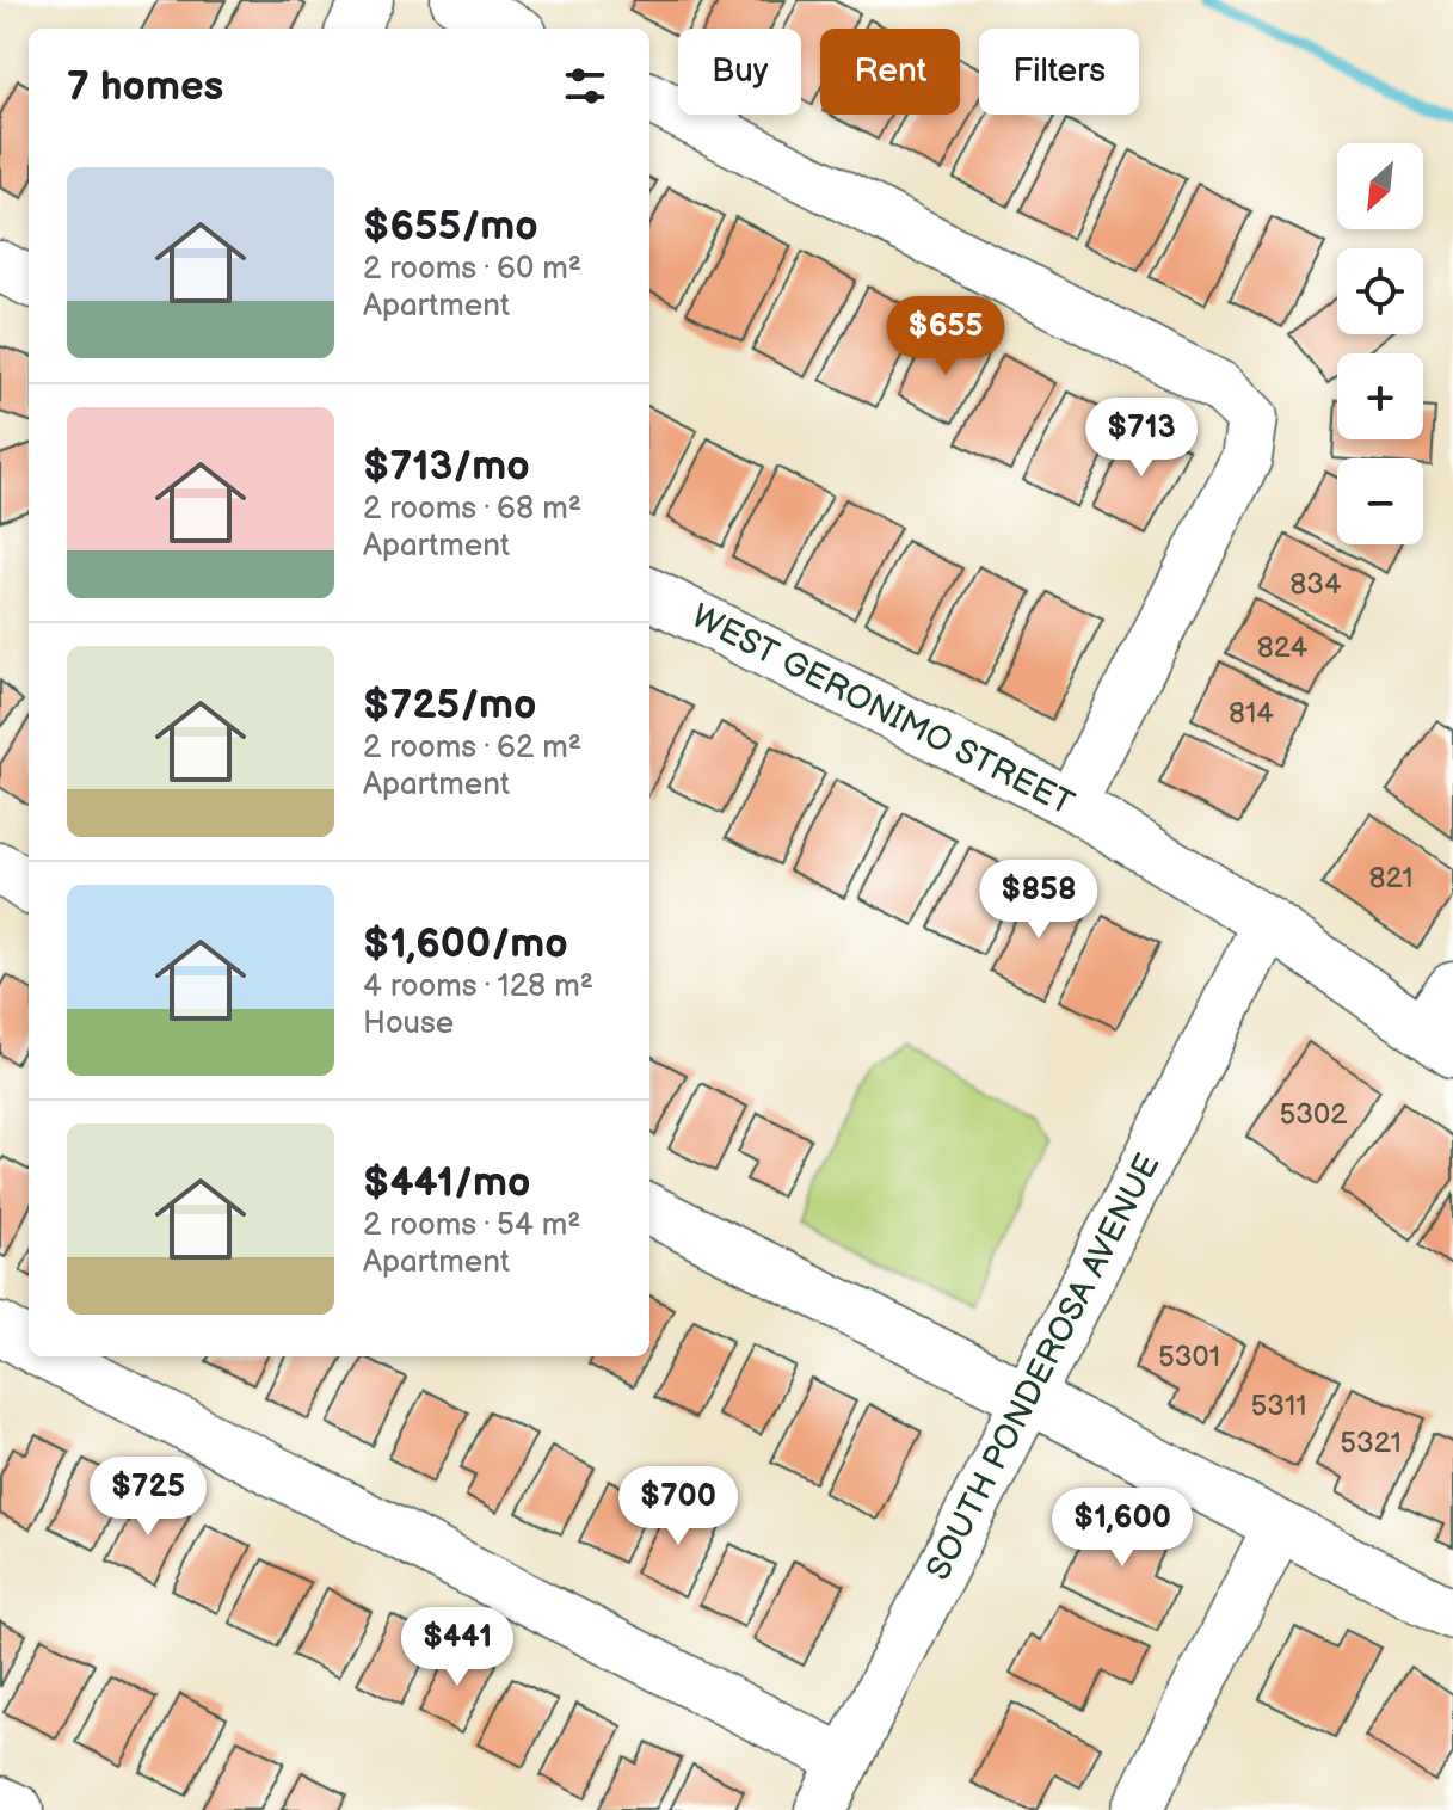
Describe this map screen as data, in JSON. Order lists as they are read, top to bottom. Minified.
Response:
{"streets":{"street":["WEST GERONIMO STREET","SOUTH PONDEROSA AVENUE"]},"crossings":[["WEST GERONIMO STREET","SOUTH PONDEROSA AVENUE"]],"house_numbers":["834","824","814","821","5302","5301","5311","5321"],"north":"bottom left","page":{"chip":["Buy","Rent","Filters"],"heading":"7 homes","map_buttons":["+","−"],"list":[{"name":"$655/mo","note":"2 rooms · 60 m² · Apartment"},{"name":"$713/mo","note":"2 rooms · 68 m² · Apartment"},{"name":"$725/mo","note":"2 rooms · 62 m² · Apartment"},{"name":"$1,600/mo","note":"4 rooms · 128 m² · House"},{"name":"$441/mo","note":"2 rooms · 54 m² · Apartment"}],"price":["$655","$713","$858","$725","$700","$1,600","$441"]}}
